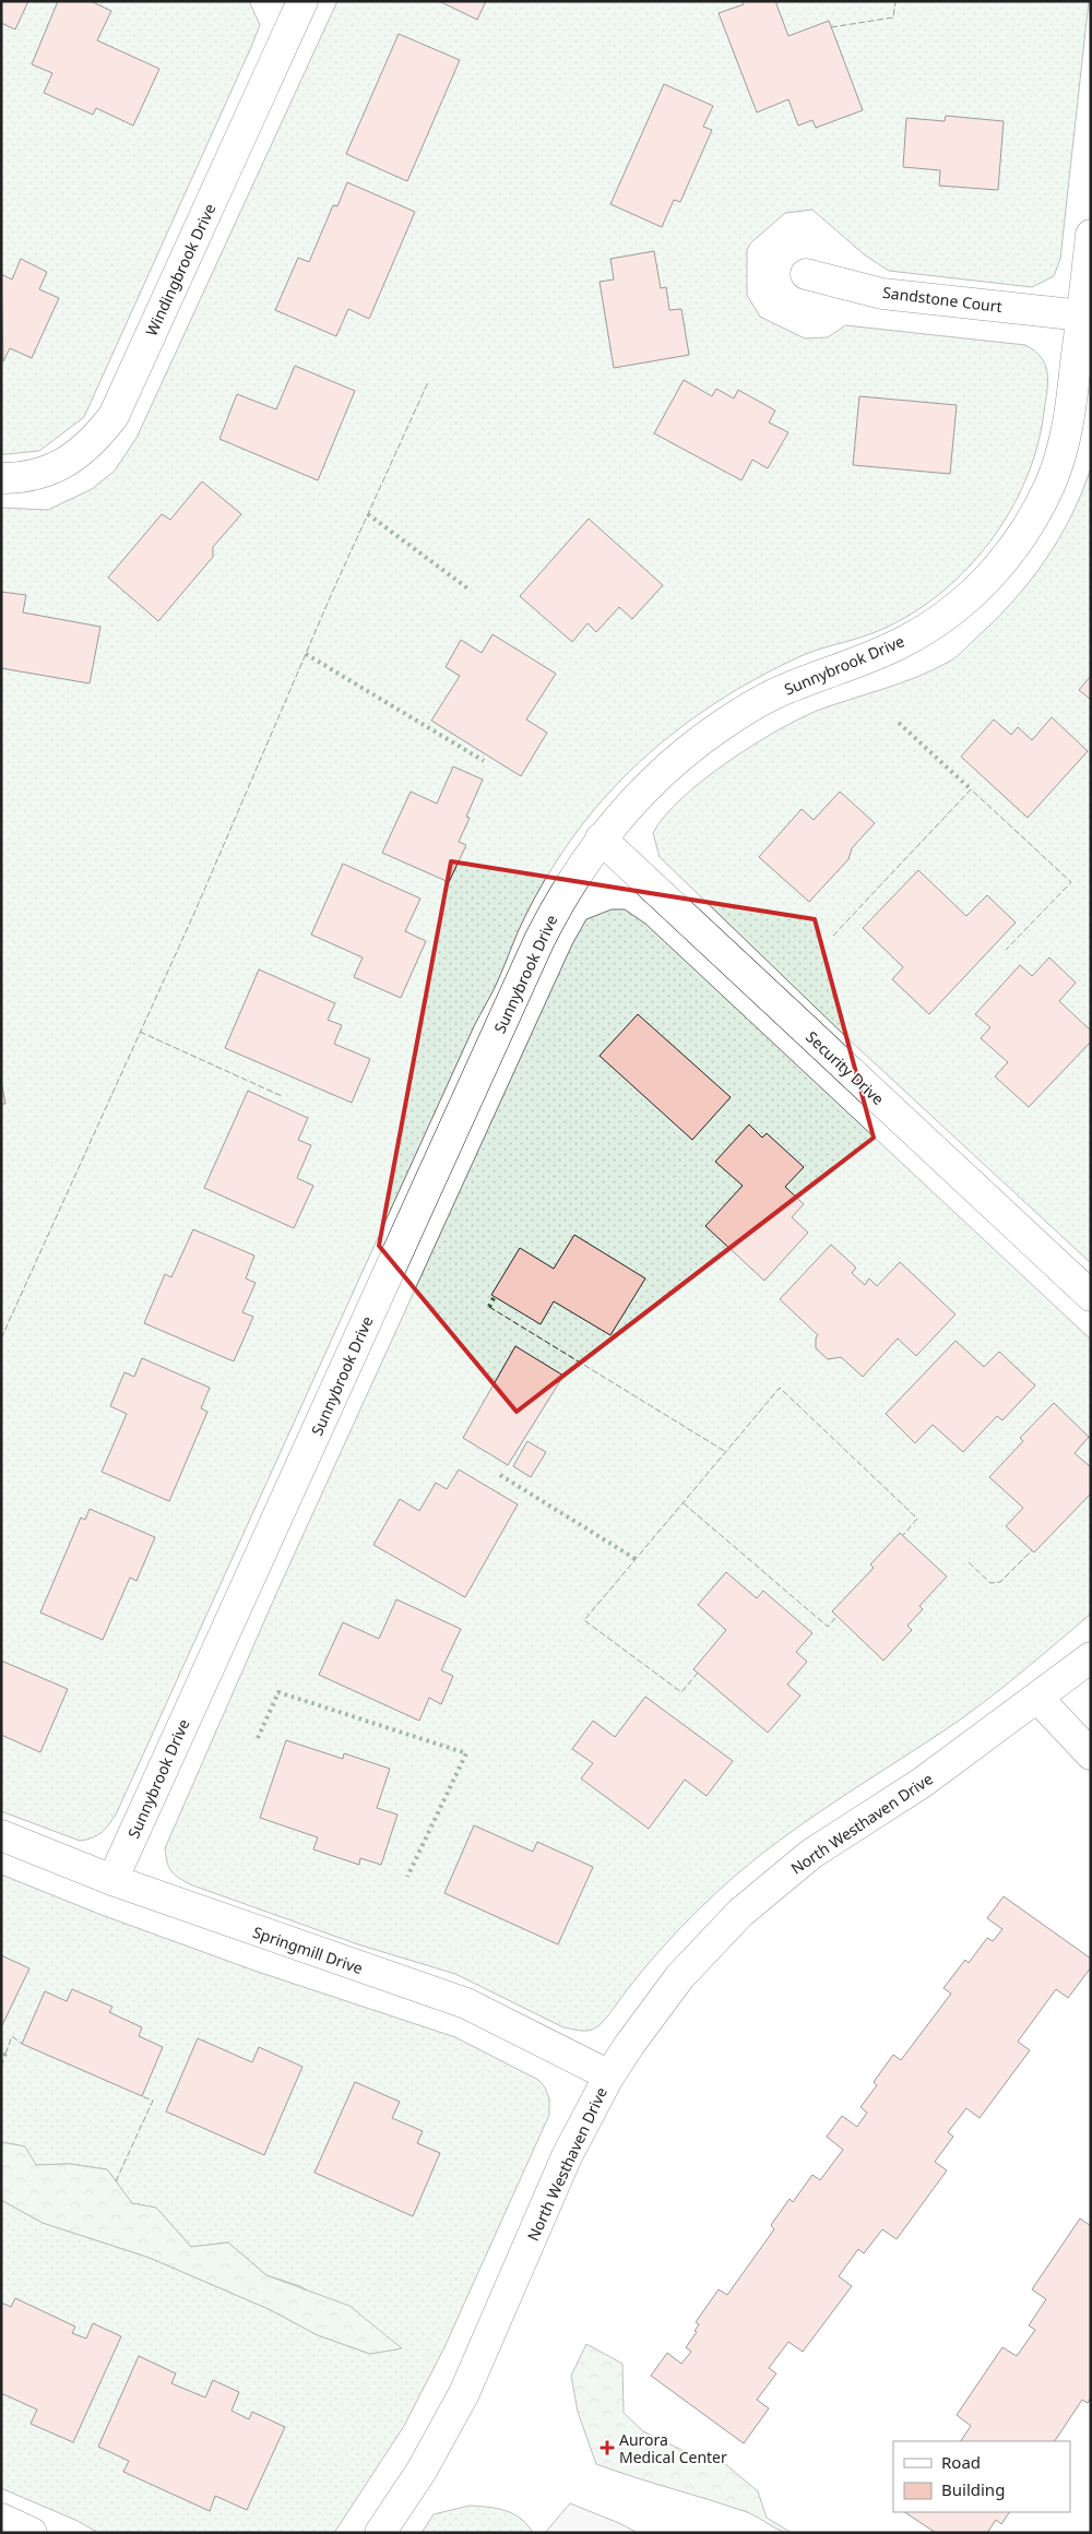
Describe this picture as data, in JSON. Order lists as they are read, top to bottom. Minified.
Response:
{"streets":{"street":["Windingbrook Drive","Sandstone Court","Sunnybrook Drive","Security Drive","North Westhaven Drive","Springmill Drive"]},"crossings":[["Sandstone Court","Sunnybrook Drive"],["Sunnybrook Drive","Security Drive"],["Sunnybrook Drive","Springmill Drive"],["North Westhaven Drive","Springmill Drive"]],"places":{"health":["Aurora Medical Center"]},"legend":["Road","Building"]}
